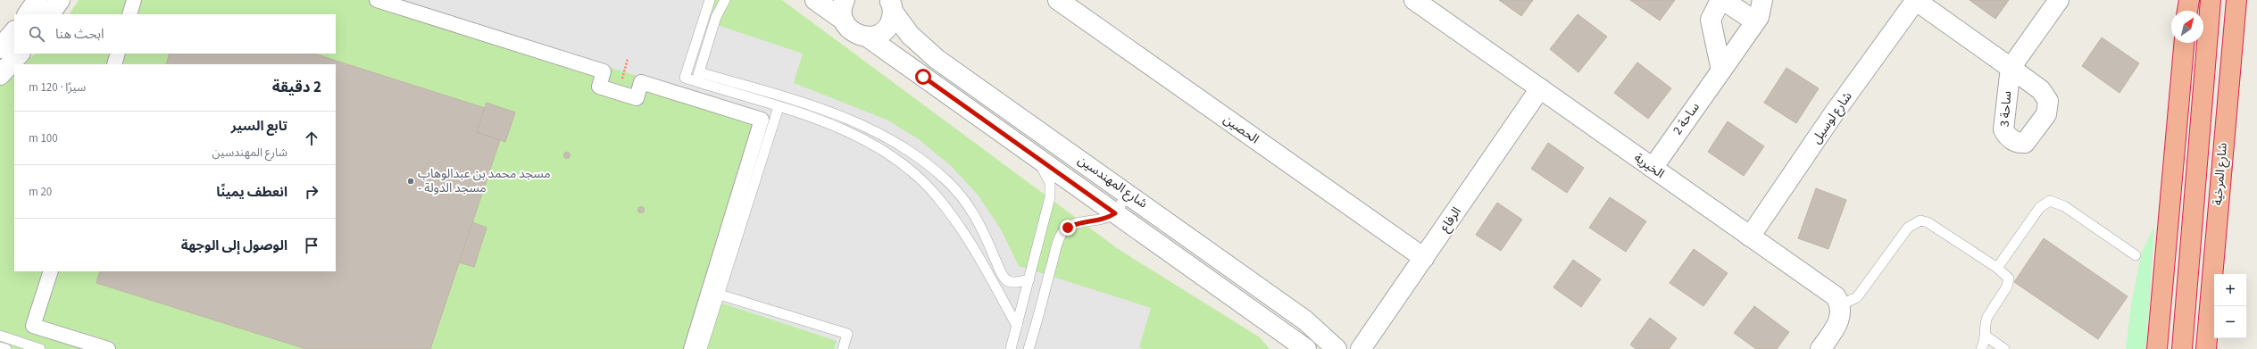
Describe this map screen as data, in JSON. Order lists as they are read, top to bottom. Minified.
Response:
{"streets":{"highway":["شارع المرخية"],"street":["شارع لوسيل","ساحة 2","الحصين","الخيرية","شارع المهندسين","الرفاع"]},"crossings":[["شارع لوسيل","الخيرية"],["ساحة 2","الخيرية"],["الحصين","الرفاع"],["الخيرية","الرفاع"]],"places":["مسجد محمد بن عبدالوهاب - مسجد الدولة"],"north":"top right","page":{"search":"ابحث هنا","heading":["2 دقيقة","سيرًا · 120 m"],"list":[["تابع السير","شارع المهندسين","100 m"],["انعطف يمينًا","20 m"],"الوصول إلى الوجهة"],"map_buttons":["+","−"]}}
